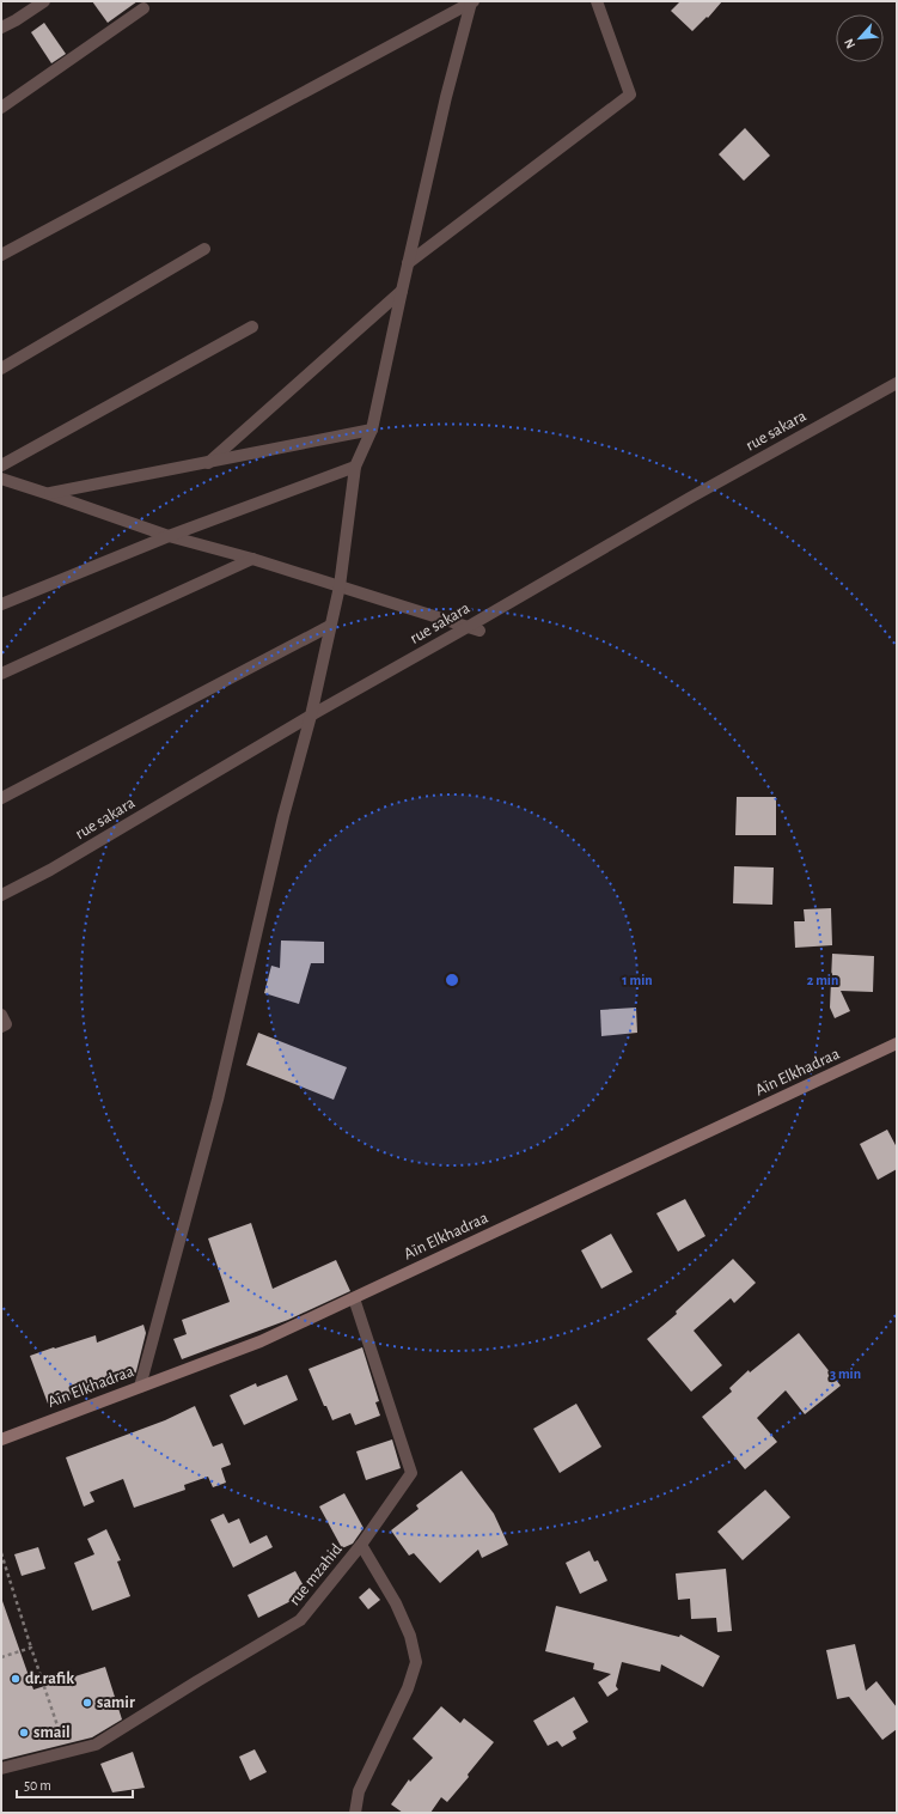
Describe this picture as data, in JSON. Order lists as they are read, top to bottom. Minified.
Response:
{"streets":{"main road":["Aïn Elkhadraa"],"street":["rue sakara","rue mzahid"]},"crossings":[["Aïn Elkhadraa","rue mzahid"]],"places":["dr.rafik","samir","smail"],"scale_bar":"50 m","north":"bottom left","rings":["1 min","2 min","3 min"]}
